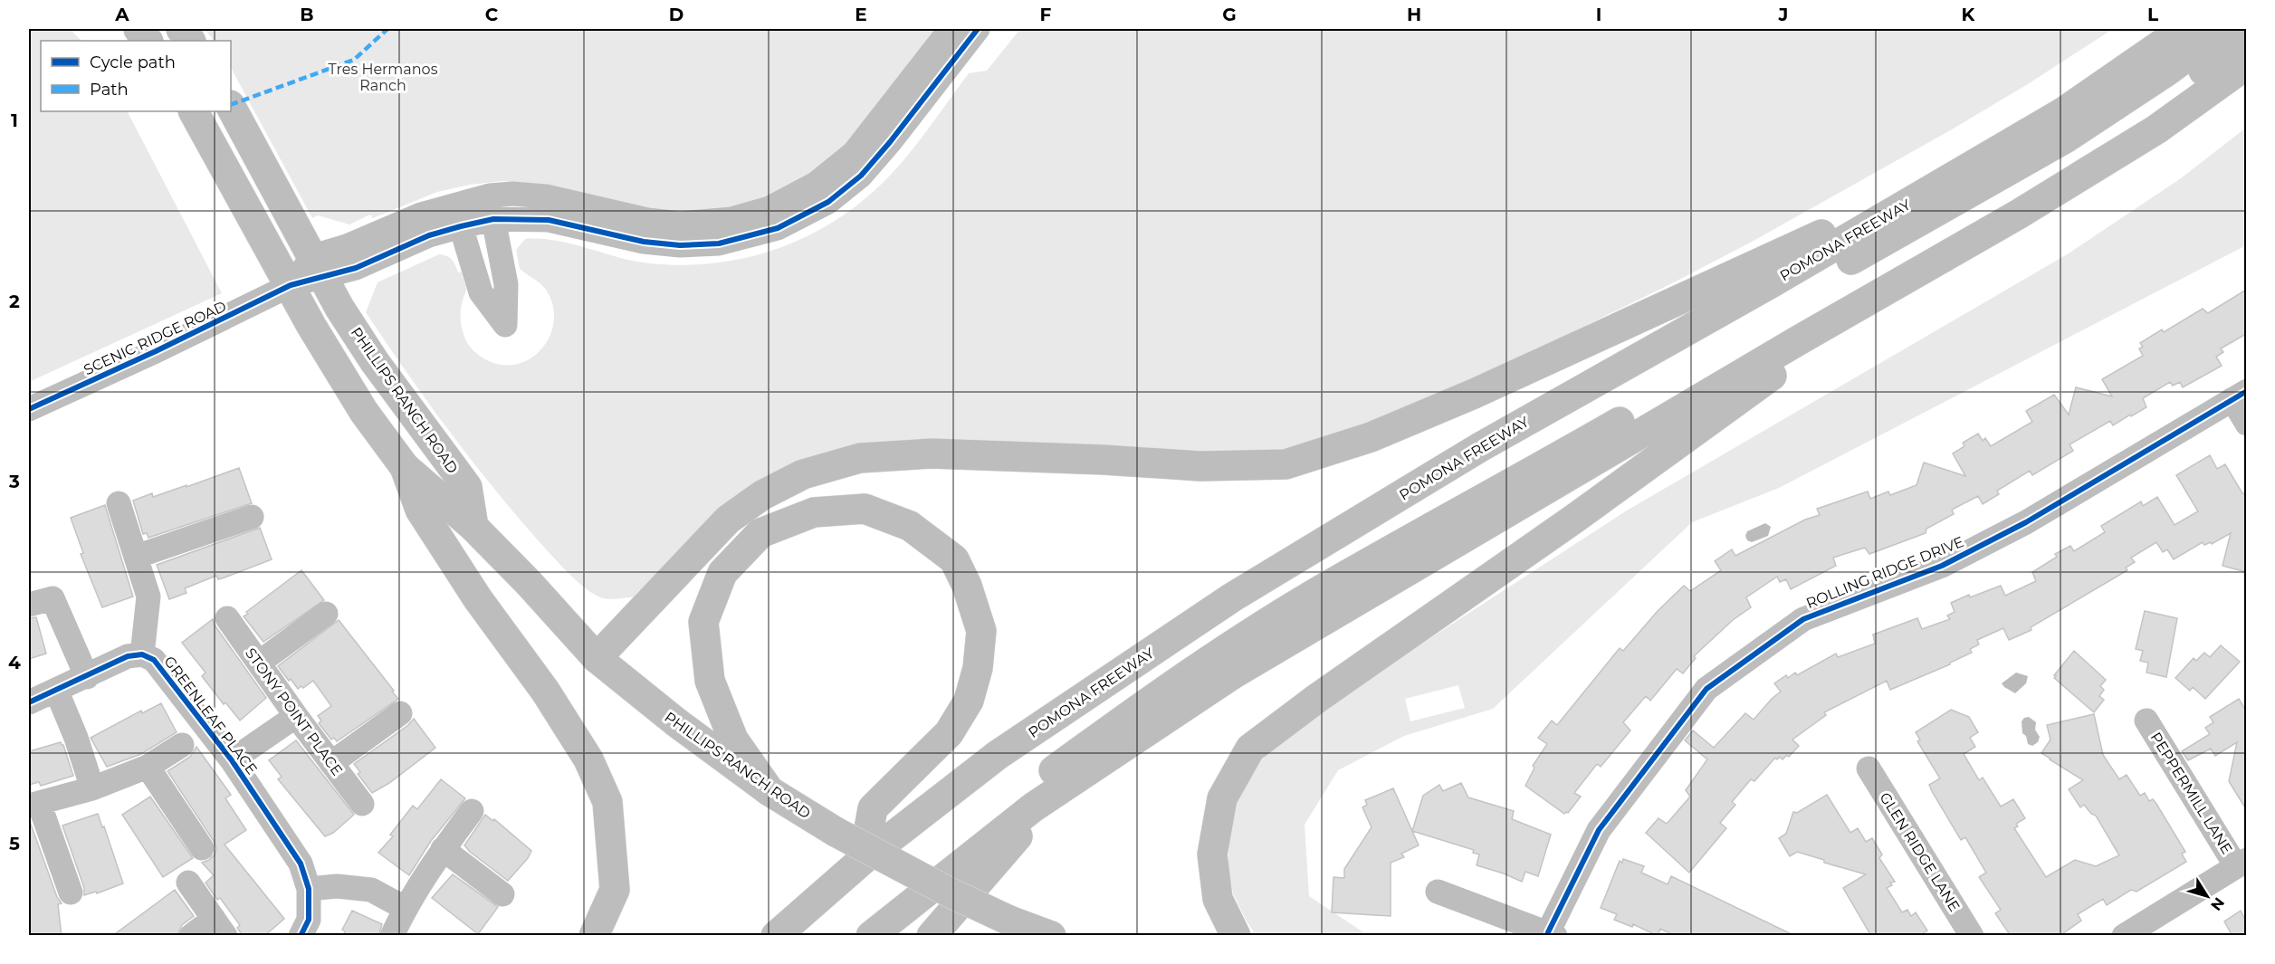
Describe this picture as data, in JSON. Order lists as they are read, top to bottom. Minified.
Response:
{"streets":{"main road":["POMONA FREEWAY","PHILLIPS RANCH ROAD"],"street":["SCENIC RIDGE ROAD","ROLLING RIDGE DRIVE","STONY POINT PLACE","GREENLEAF PLACE","PEPPERMILL LANE","GLEN RIDGE LANE"]},"crossings":[["SCENIC RIDGE ROAD","PHILLIPS RANCH ROAD"]],"parks":["Tres Hermanos Ranch"],"legend":["Cycle path","Path"],"north":"bottom right","grid":{"columns":["A","B","C","D","E","F","G","H","I","J","K","L"],"rows":["1","2","3","4","5"]}}
